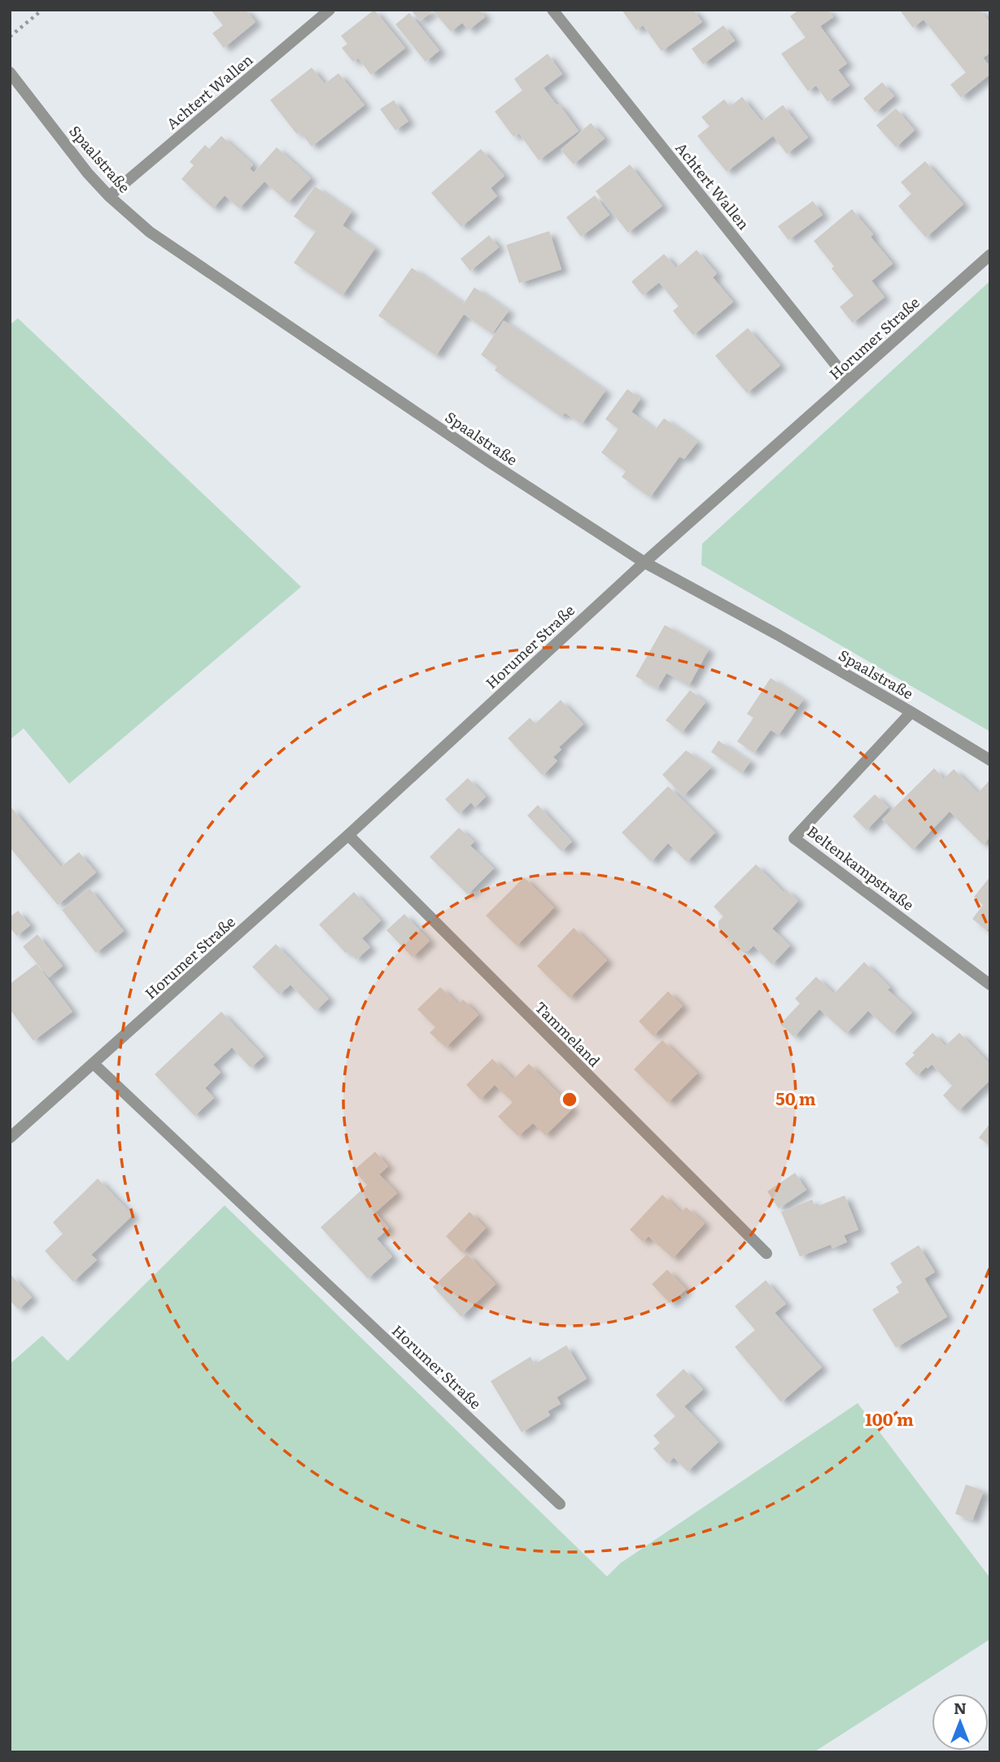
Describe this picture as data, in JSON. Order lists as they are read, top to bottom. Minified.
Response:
{"streets":{"street":["Achtert Wallen","Spaalstraße","Horumer Straße","Beltenkampstraße","Tammeland"]},"crossings":[["Achtert Wallen","Spaalstraße"],["Achtert Wallen","Horumer Straße"],["Spaalstraße","Horumer Straße"],["Spaalstraße","Beltenkampstraße"],["Horumer Straße","Tammeland"]],"north":"top","rings":["50 m","100 m"]}
